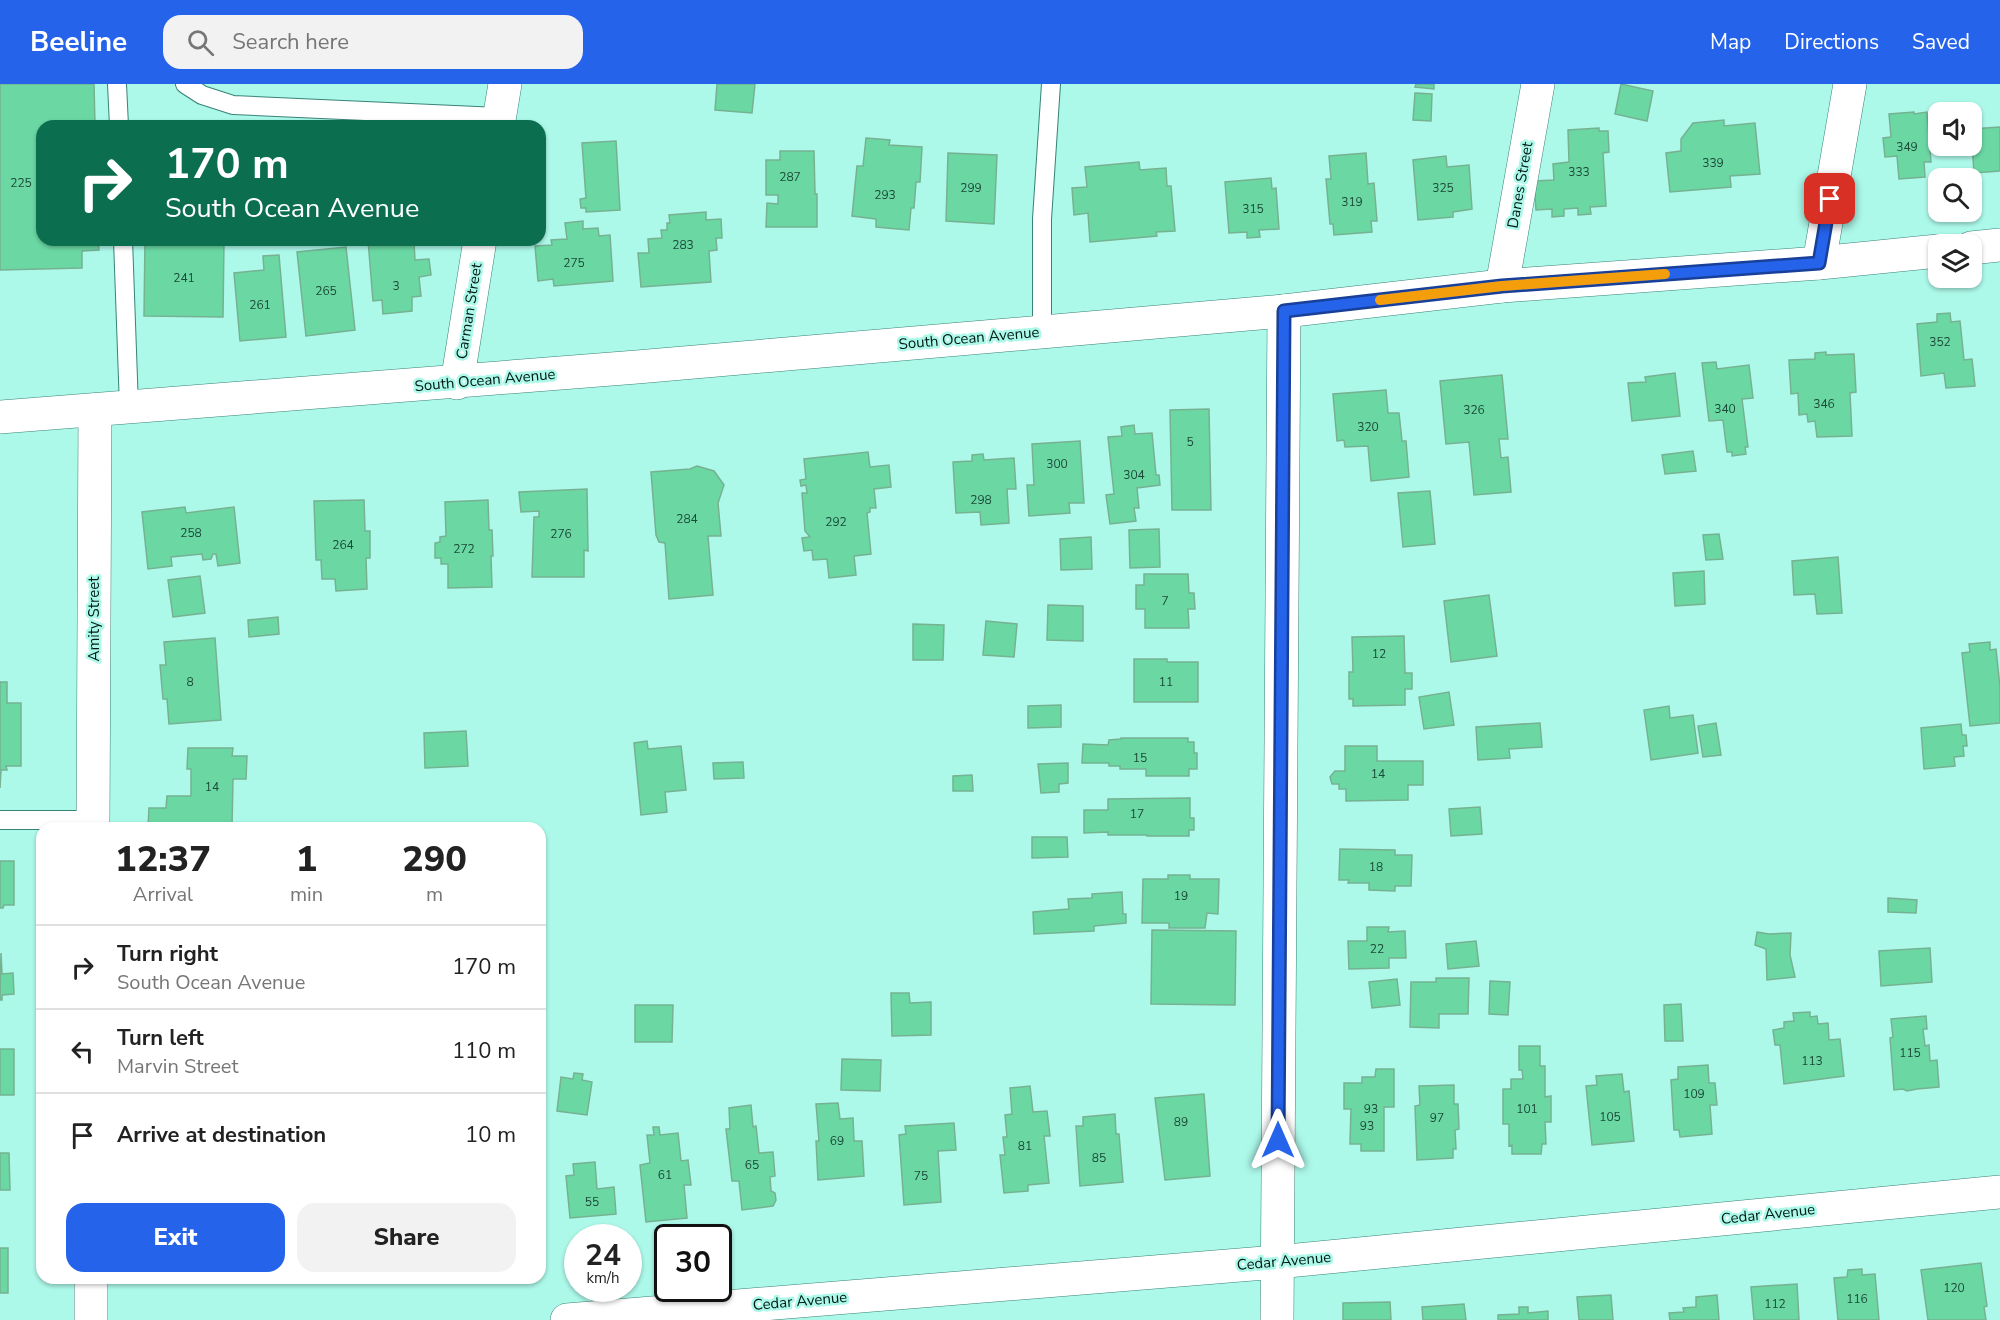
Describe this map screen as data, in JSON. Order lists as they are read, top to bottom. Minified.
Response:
{"streets":{"street":["Danes Street","Carman Street","South Ocean Avenue","Amity Street","Cedar Avenue"]},"crossings":[["Danes Street","South Ocean Avenue"],["Carman Street","South Ocean Avenue"],["South Ocean Avenue","Amity Street"]],"house_numbers":["349","339","333","287","225","299","325","293","319","315","283","275","241","3","265","261","352","346","340","326","320","5","300","304","298","284","292","258","276","264","272","7","12","8","11","15","14","14","17","18","19","22","115","113","109","93","101","105","97","89","93","69","81","85","65","61","75","55","120","116","112"],"page":{"header":"Beeline","search":"Search here","nav":["Map","Directions","Saved"],"turn":["170 m","South Ocean Avenue"],"eta":["12:37","Arrival","1","min","290","m"],"list":[{"name":"Turn right","note":"South Ocean Avenue","value":"170 m"},{"name":"Turn left","note":"Marvin Street","value":"110 m"},{"name":"Arrive at destination","value":"10 m"}],"buttons":["Exit","Share"],"speed":"24 km/h","limit":"30"}}
